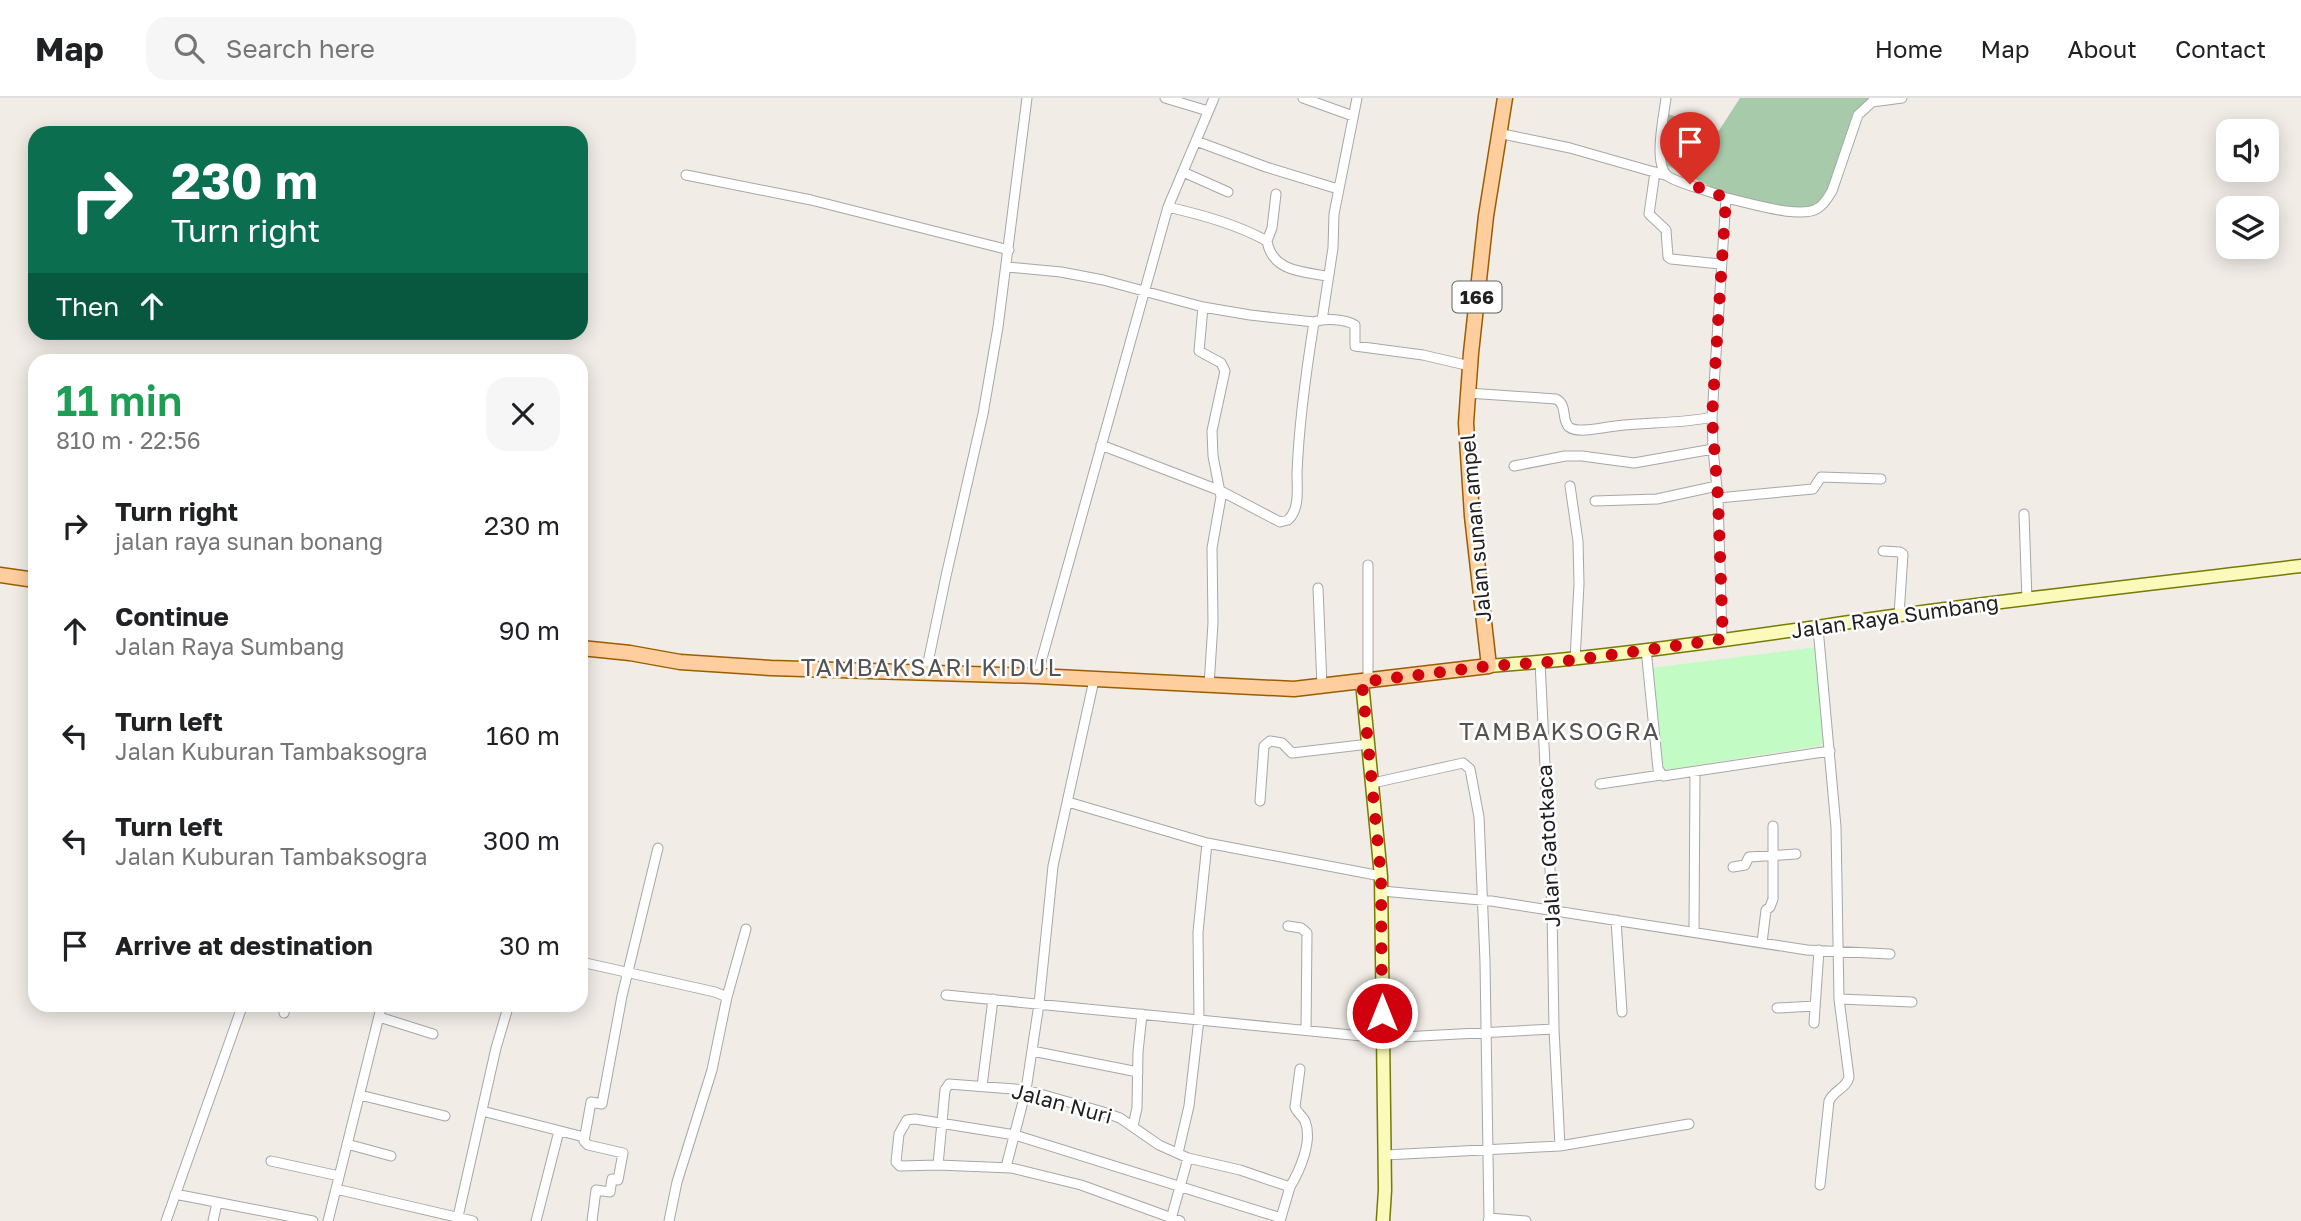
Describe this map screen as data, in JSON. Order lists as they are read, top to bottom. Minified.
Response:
{"streets":{"main road":["166","Jalan sunan ampel"],"street":["Jalan Raya Sumbang","Jalan Gatotkaca","Jalan Nuri"]},"crossings":[["Jalan sunan ampel","Jalan Raya Sumbang"],["Jalan Raya Sumbang","Jalan Gatotkaca"]],"districts":["TAMBAKSARI KIDUL","TAMBAKSOGRA"],"page":{"header":"Map","search":"Search here","nav":["Home","Map","About","Contact"],"turn":["230 m","Turn right"],"then":"Then","heading":["11 min","810 m · 22:56"],"list":[{"name":"Turn right","note":"jalan raya sunan bonang","value":"230 m"},{"name":"Continue","note":"Jalan Raya Sumbang","value":"90 m"},{"name":"Turn left","note":"Jalan Kuburan Tambaksogra","value":"160 m"},{"name":"Turn left","note":"Jalan Kuburan Tambaksogra","value":"300 m"},{"name":"Arrive at destination","value":"30 m"}]}}
